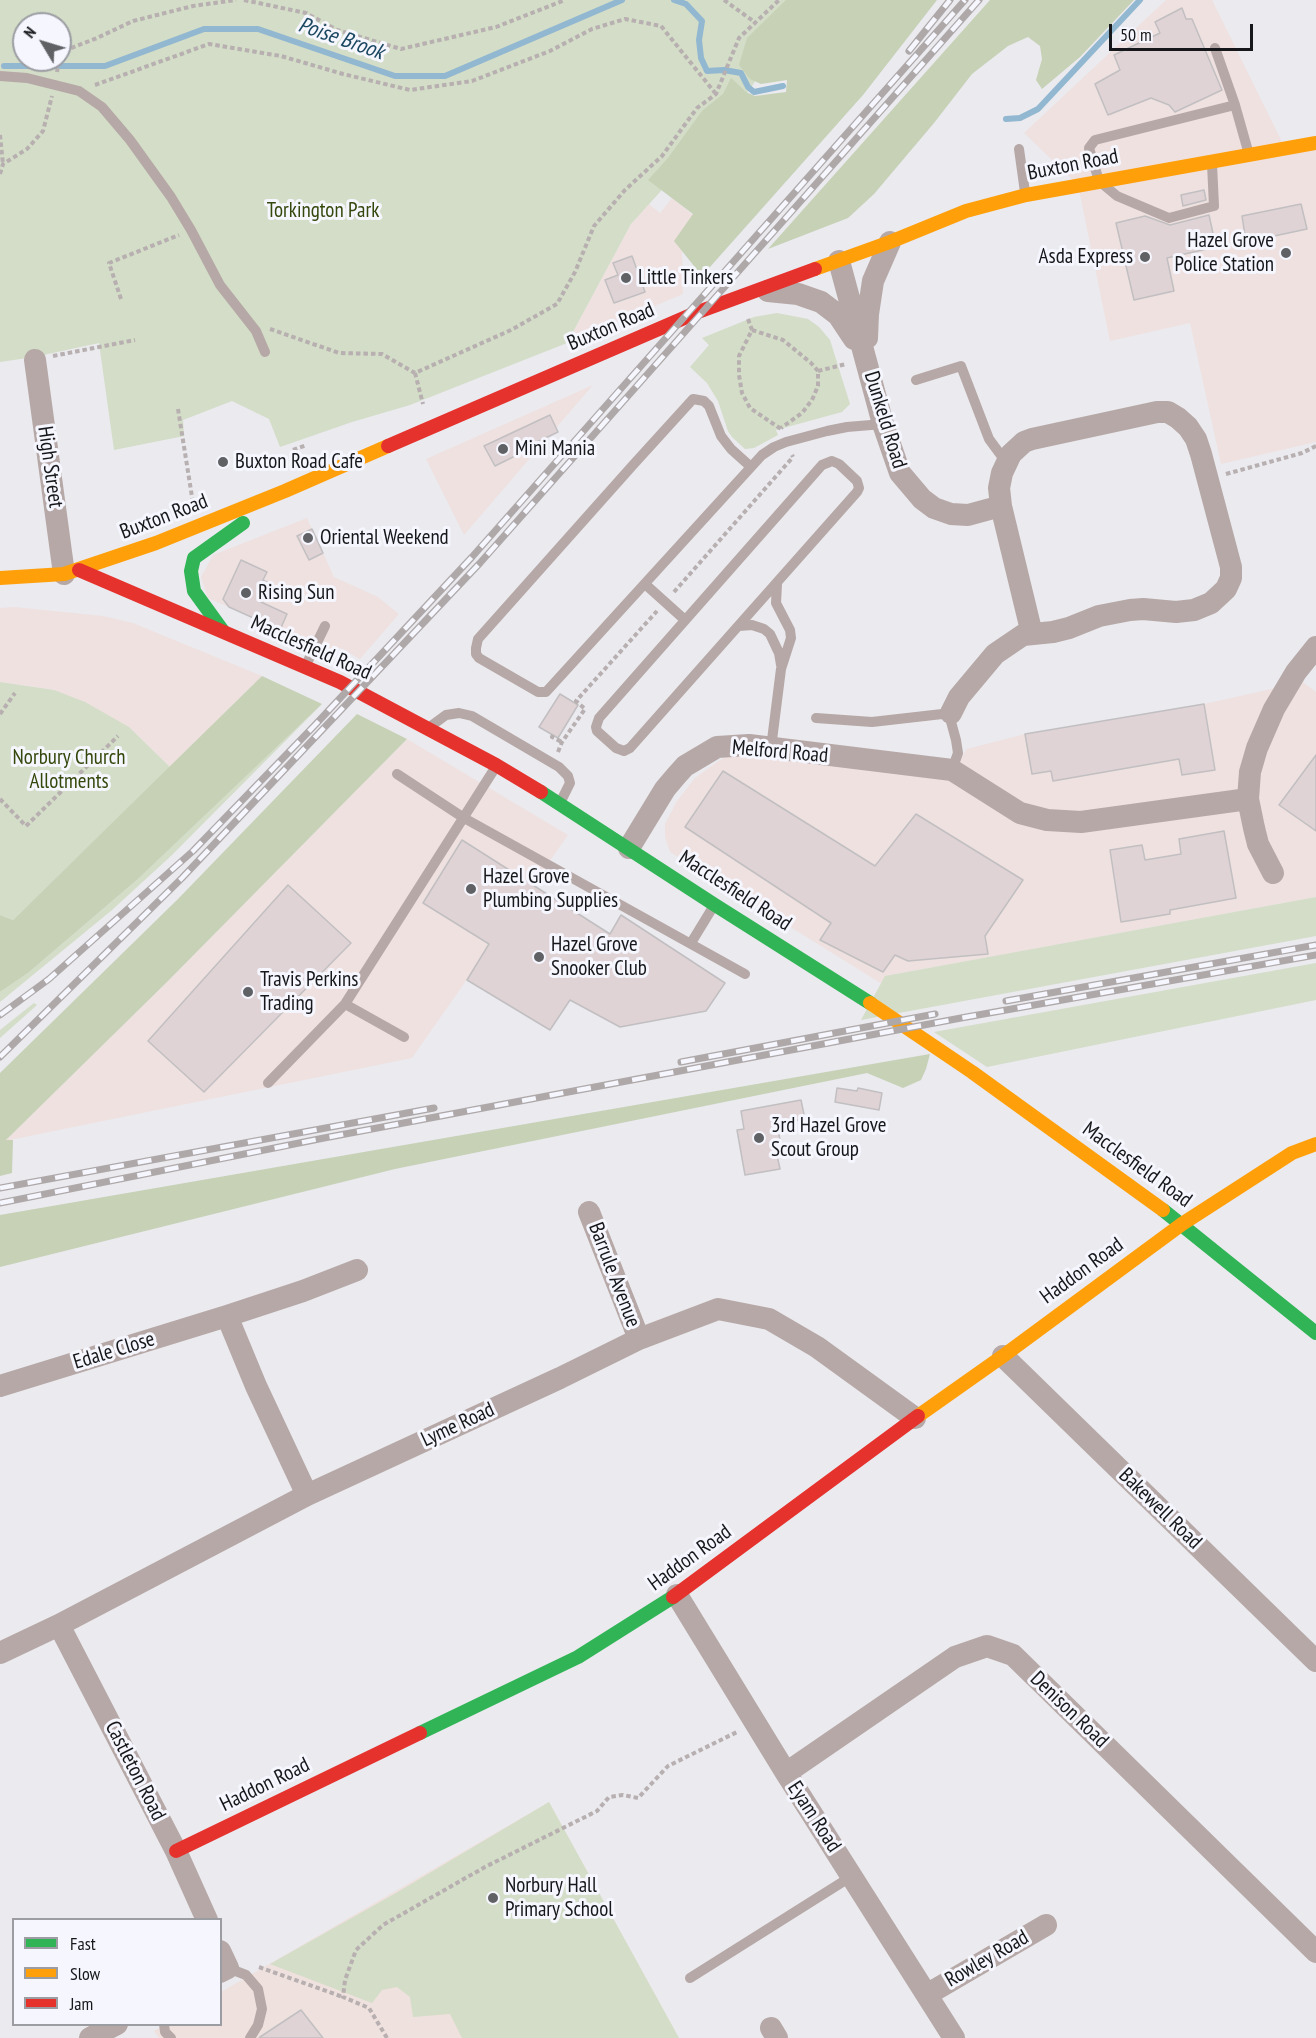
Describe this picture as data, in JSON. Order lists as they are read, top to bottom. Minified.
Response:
{"streets":{"main road":["Buxton Road","Macclesfield Road","Haddon Road"],"street":["Dunkeld Road","High Street","Melford Road","Barrule Avenue","Edale Close","Lyme Road","Bakewell Road","Denison Road","Castleton Road","Eyam Road","Rowley Road"]},"crossings":[["Buxton Road","Dunkeld Road"],["Buxton Road","High Street"],["Buxton Road","Macclesfield Road"],["High Street","Macclesfield Road"],["Macclesfield Road","Melford Road"],["Macclesfield Road","Haddon Road"],["Haddon Road","Lyme Road"],["Haddon Road","Bakewell Road"],["Haddon Road","Castleton Road"],["Haddon Road","Eyam Road"],["Barrule Avenue","Lyme Road"],["Lyme Road","Castleton Road"],["Denison Road","Eyam Road"],["Eyam Road","Rowley Road"]],"water":["Poise Brook"],"parks":["Torkington Park","Norbury Church Allotments"],"places":["Hazel Grove Police Station","Asda Express","Little Tinkers","Mini Mania","Buxton Road Cafe","Oriental Weekend","Rising Sun","Hazel Grove Plumbing Supplies","Hazel Grove Snooker Club","Travis Perkins Trading","3rd Hazel Grove Scout Group","Norbury Hall Primary School"],"legend":["Fast","Slow","Jam"],"scale_bar":"50 m","north":"top left"}
